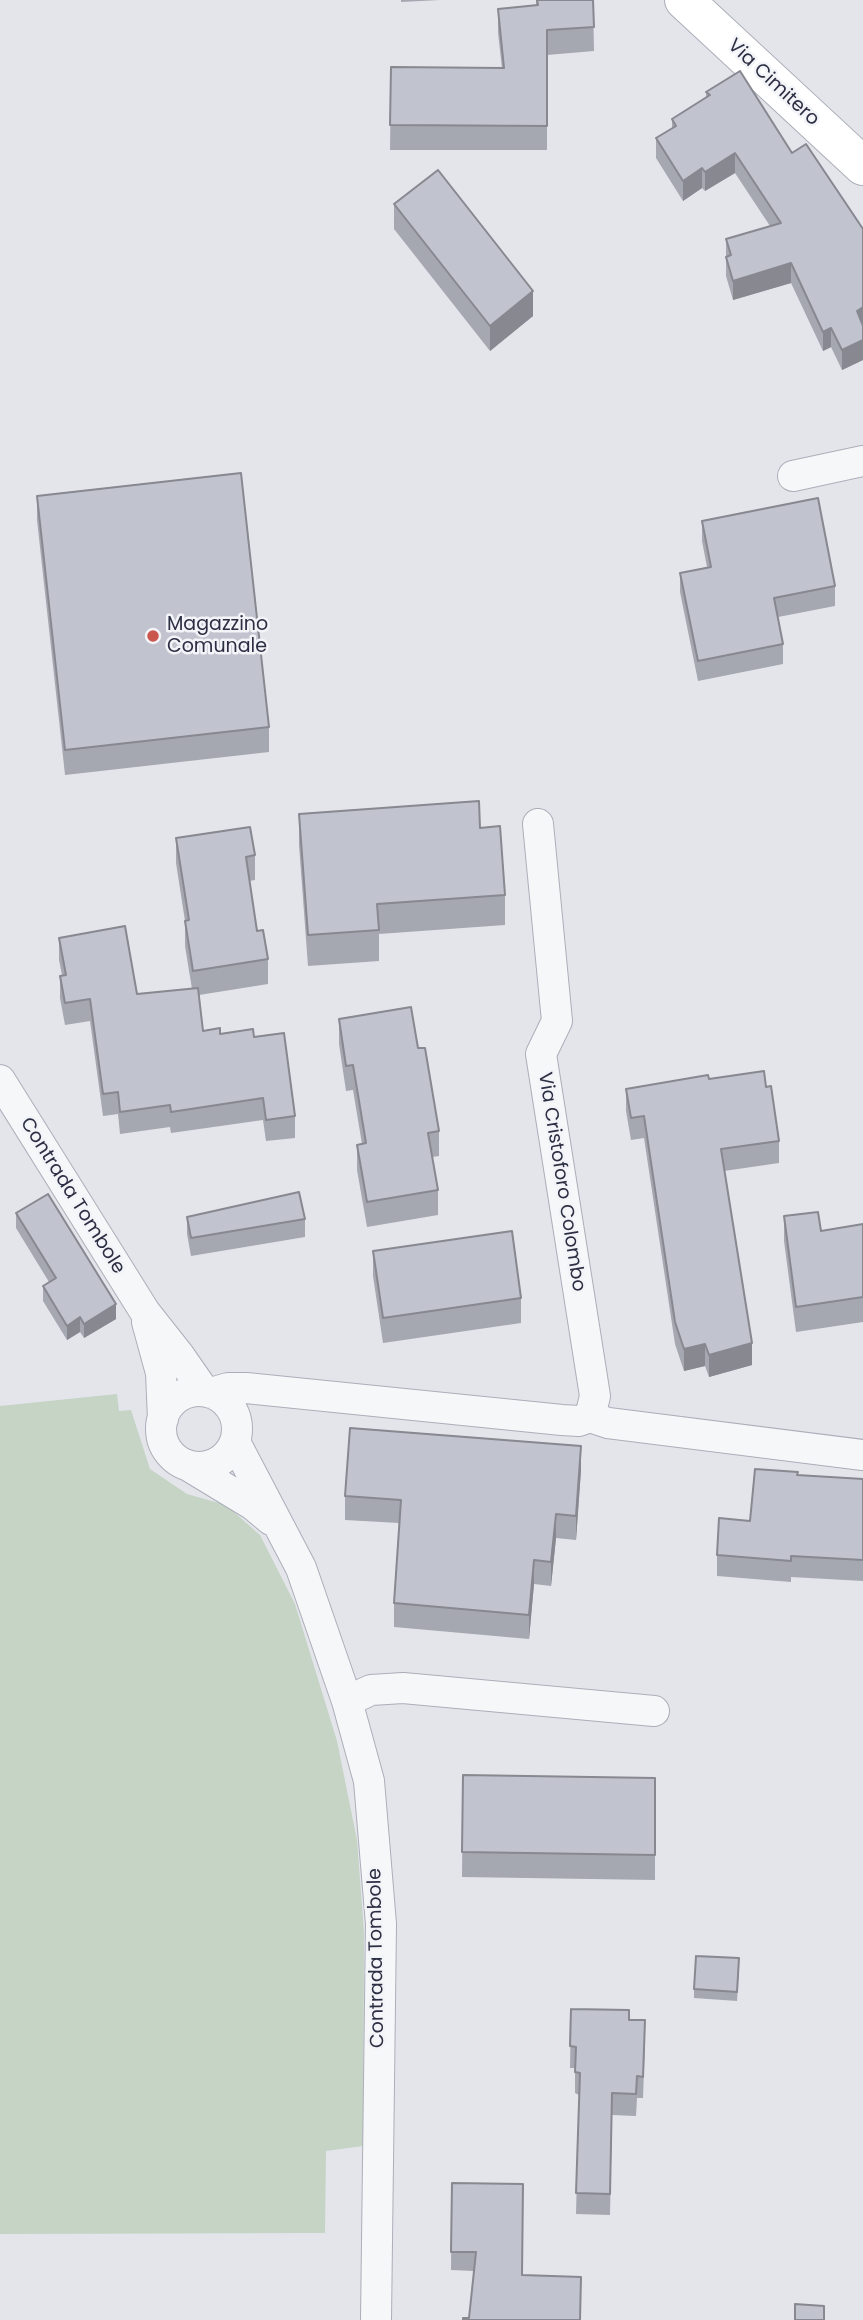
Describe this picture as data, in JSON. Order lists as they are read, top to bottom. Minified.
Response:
{"streets":{"street":["Via Cimitero","Via Cristoforo Colombo","Contrada Tombole"]},"places":["Magazzino Comunale"]}
